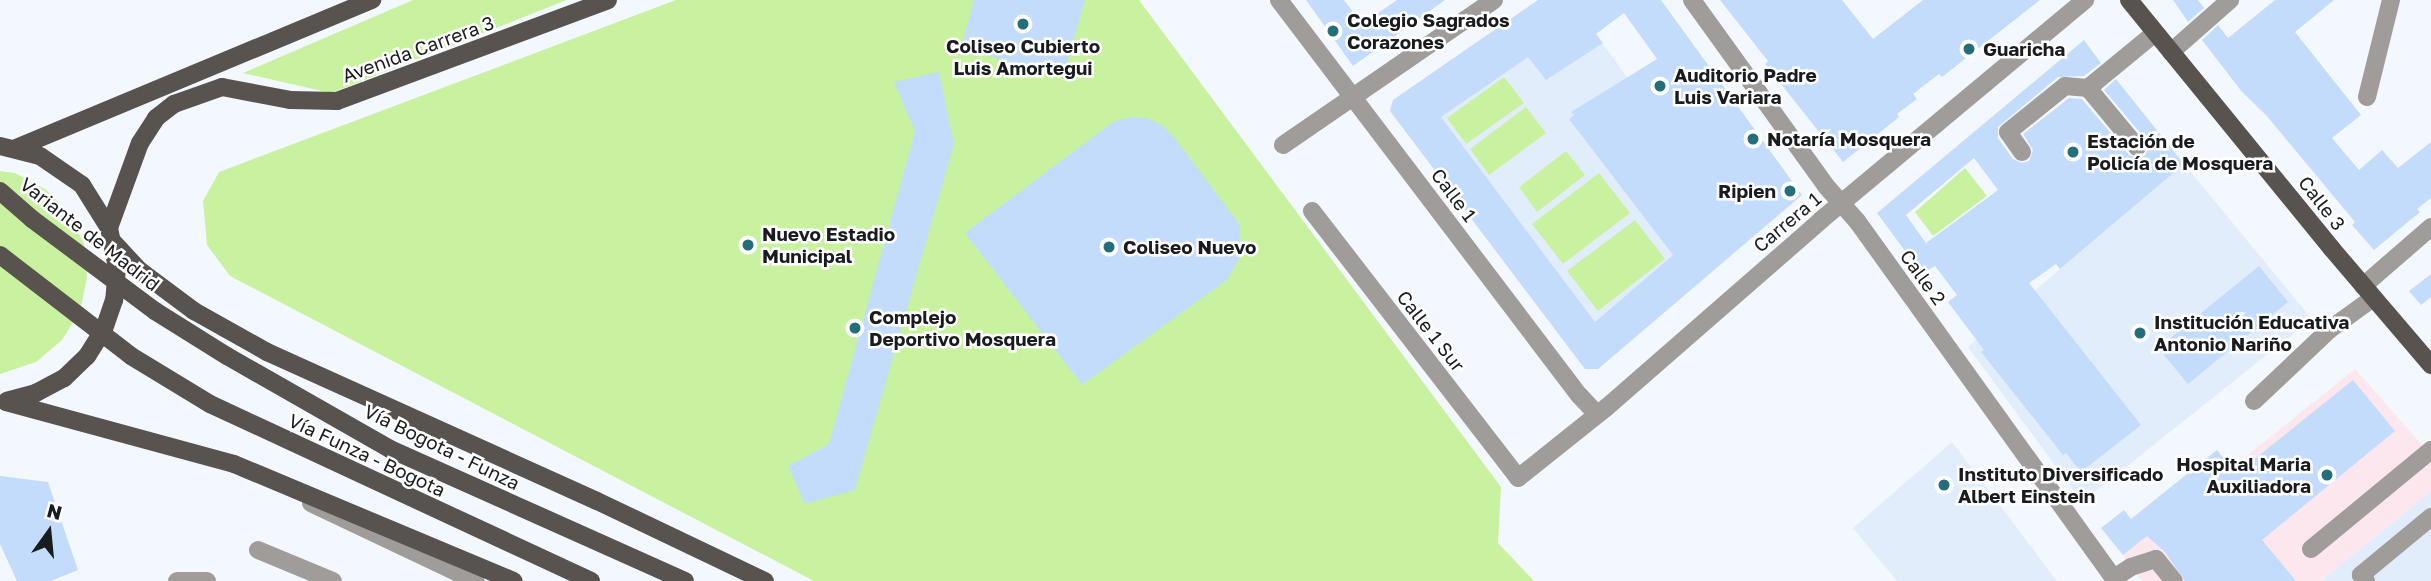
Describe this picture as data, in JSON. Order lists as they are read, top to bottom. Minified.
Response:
{"streets":{"main road":["Avenida Carrera 3","Calle 3","Variante de Madrid","Vía Bogota - Funza","Vía Funza - Bogota"],"street":["Calle 1","Carrera 1","Calle 2","Calle 1 Sur"]},"crossings":[["Calle 1","Carrera 1"],["Carrera 1","Calle 2"],["Carrera 1","Calle 1 Sur"],["Variante de Madrid","Vía Bogota - Funza"]],"places":["Coliseo Cubierto Luis Amortegui","Colegio Sagrados Corazones","Guaricha","Auditorio Padre Luis Variara","Notaría Mosquera","Estación de Policía de Mosquera","Ripien","Nuevo Estadio Municipal","Coliseo Nuevo","Complejo Deportivo Mosquera","Institución Educativa Antonio Nariño","Hospital Maria Auxiliadora","Instituto Diversificado Albert Einstein"],"north":"top"}
